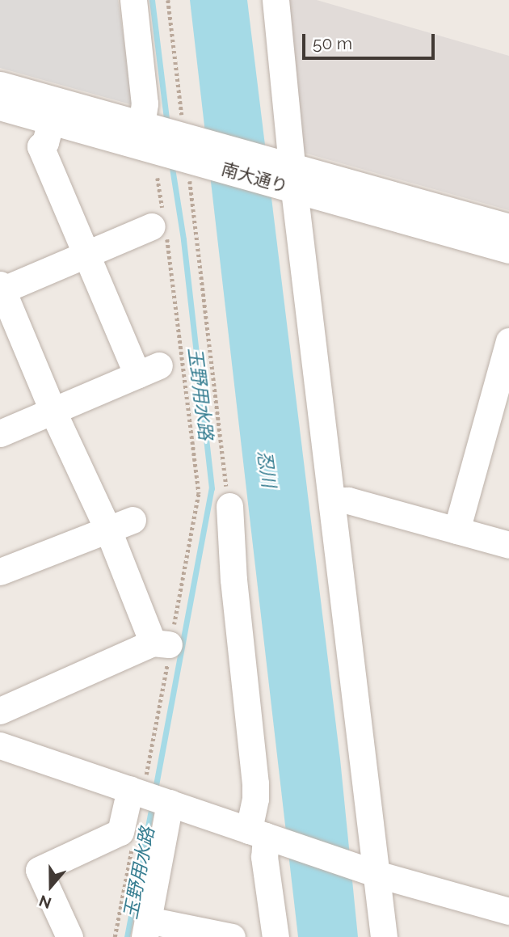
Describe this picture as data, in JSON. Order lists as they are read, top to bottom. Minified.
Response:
{"streets":{"street":["南大通り"]},"water":["玉野用水路","忍川"],"scale_bar":"50 m","north":"bottom"}
